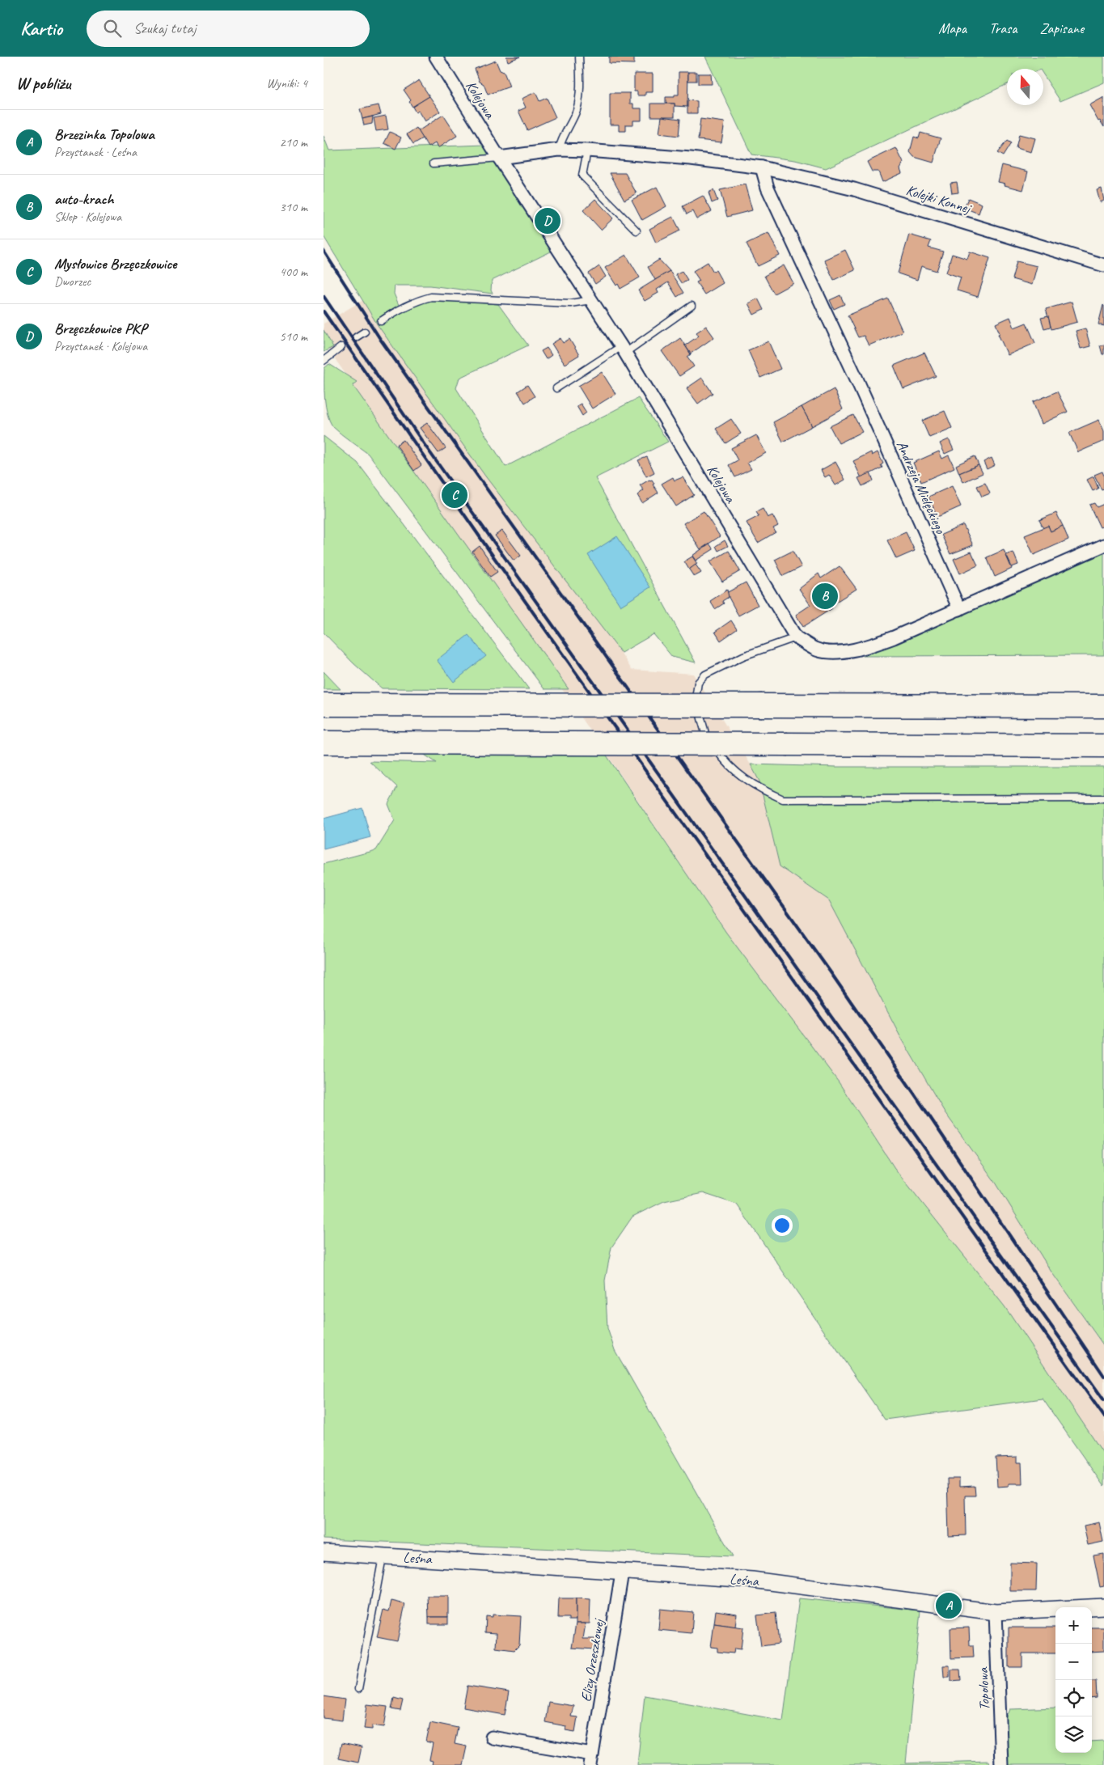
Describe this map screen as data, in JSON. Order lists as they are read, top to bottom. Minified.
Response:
{"streets":{"street":["Kolejowa","Kolejki Konnej","Andrzeja Mielęckiego","Leśna","Elizy Orzeszkowej","Topolowa"]},"crossings":[["Kolejowa","Kolejki Konnej"],["Kolejki Konnej","Andrzeja Mielęckiego"],["Leśna","Elizy Orzeszkowej"],["Leśna","Topolowa"]],"north":"top","page":{"header":"Kartio","search":"Szukaj tutaj","nav":["Mapa","Trasa","Zapisane"],"heading":["W pobliżu","Wyniki: 4"],"list":[{"mark":"A","name":"Brzezinka Topolowa","note":"Przystanek · Leśna","value":"210 m"},{"mark":"B","name":"auto-krach","note":"Sklep · Kolejowa","value":"310 m"},{"mark":"C","name":"Mysłowice Brzęczkowice","note":"Dworzec","value":"400 m"},{"mark":"D","name":"Brzęczkowice PKP","note":"Przystanek · Kolejowa","value":"510 m"}],"pins":["D","C","B","A"],"map_buttons":["+","−"]}}
